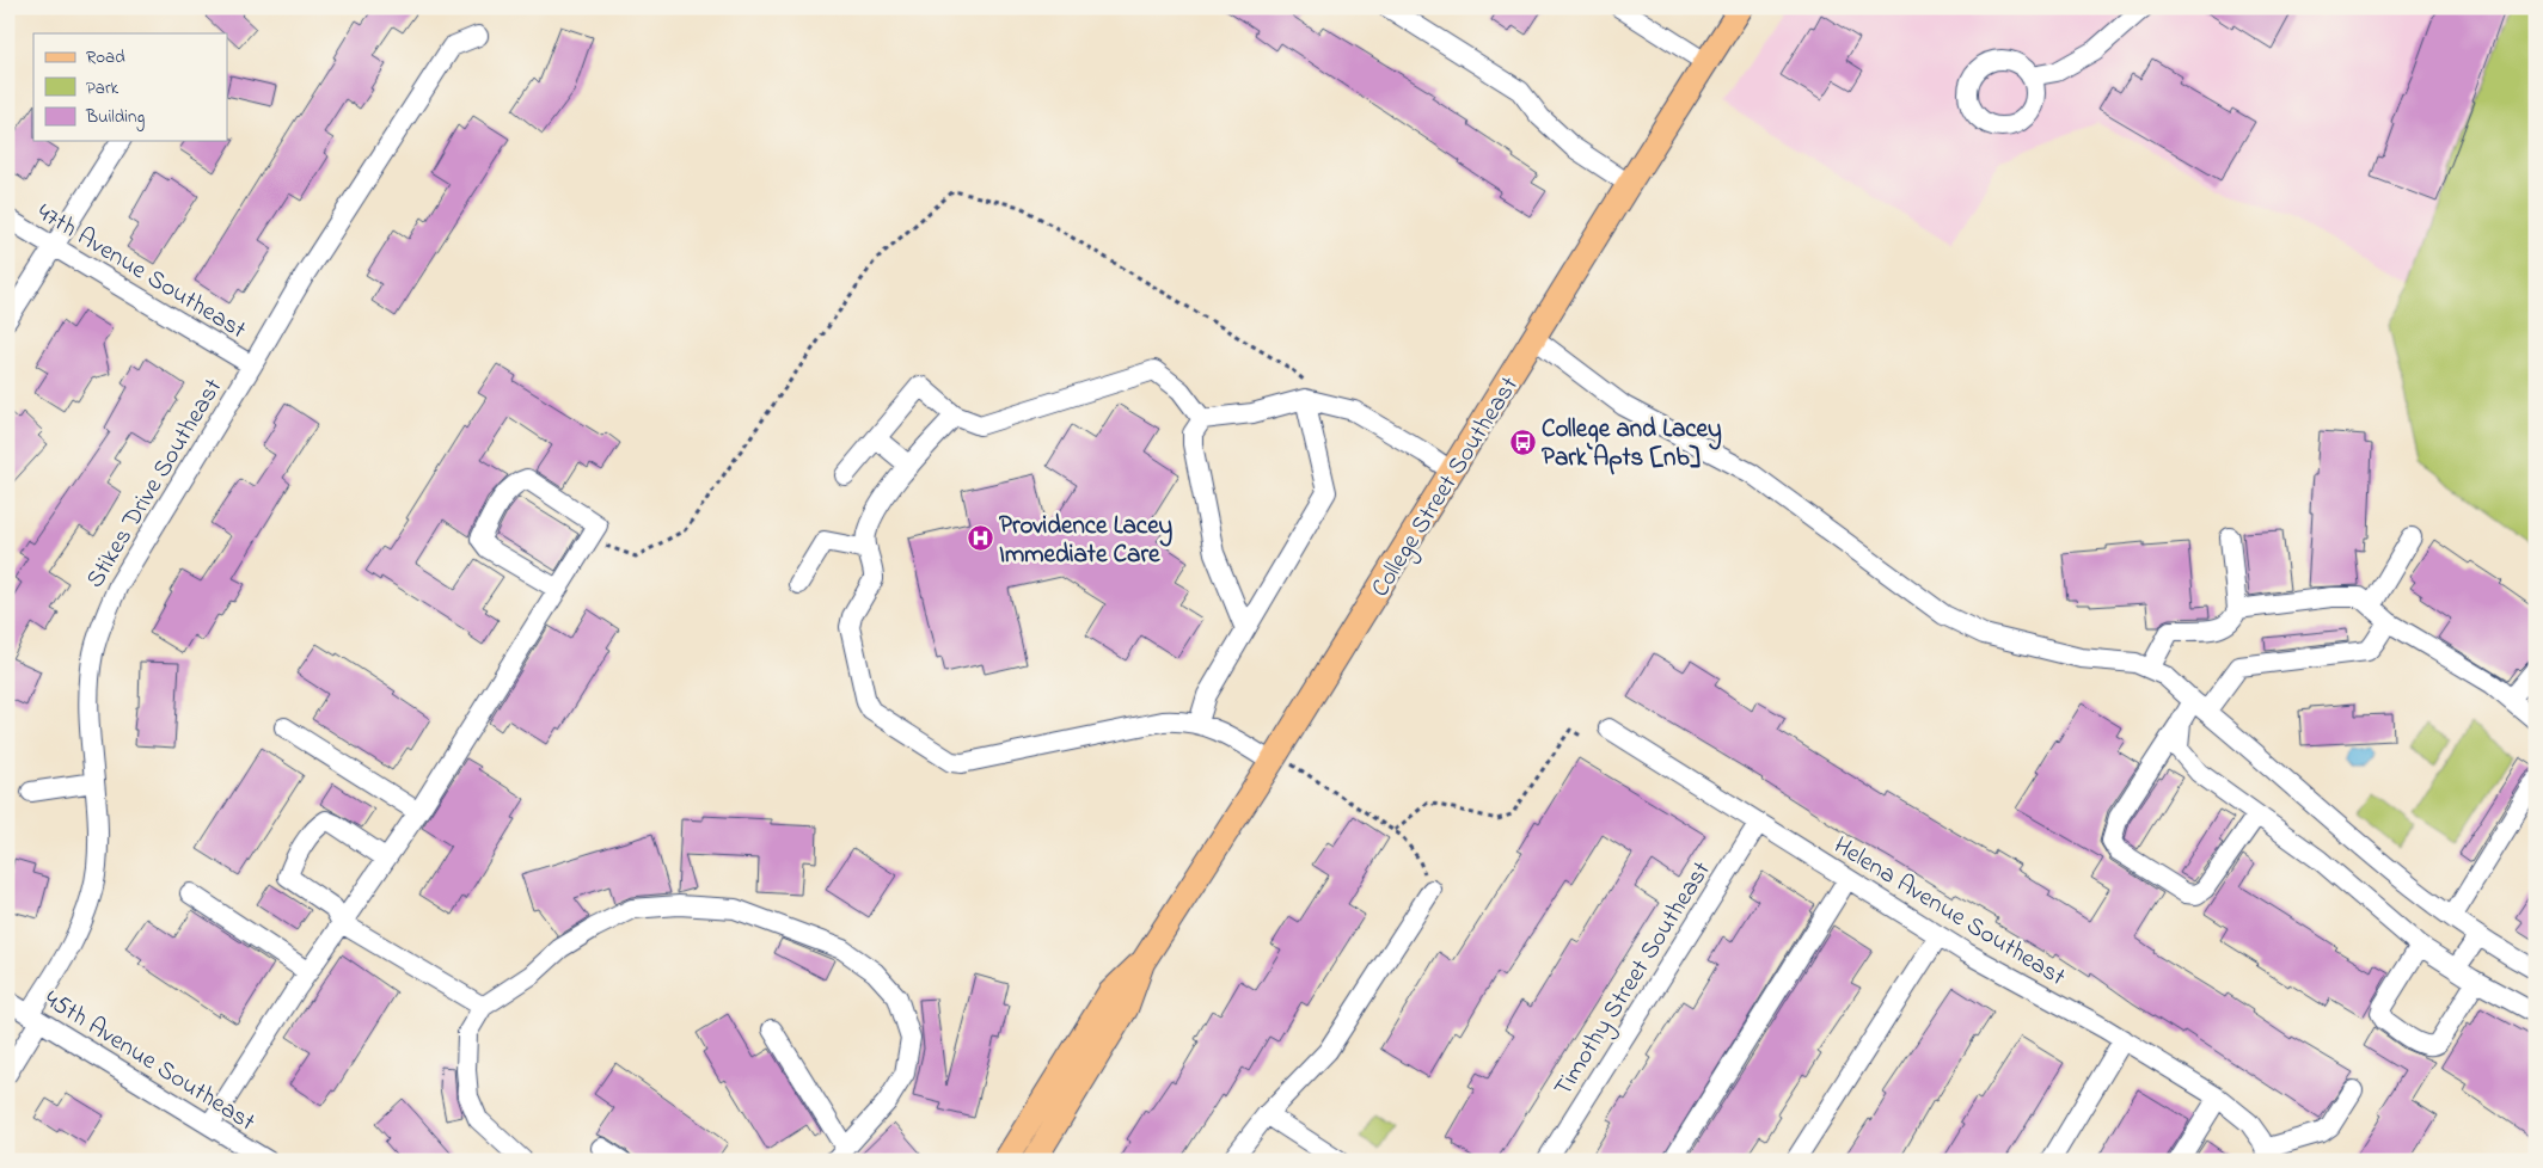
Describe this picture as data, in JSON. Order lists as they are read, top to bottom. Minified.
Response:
{"streets":{"main road":["College Street Southeast"],"street":["47th Avenue Southeast","Stikes Drive Southeast","Helena Avenue Southeast","Timothy Street Southeast","45th Avenue Southeast"]},"crossings":[["47th Avenue Southeast","Stikes Drive Southeast"],["Stikes Drive Southeast","45th Avenue Southeast"],["Helena Avenue Southeast","Timothy Street Southeast"]],"places":{"bus stop":["College and Lacey Park Apts [nb]"],"hospital":["Providence Lacey Immediate Care"]},"legend":["Road","Park","Building"]}
